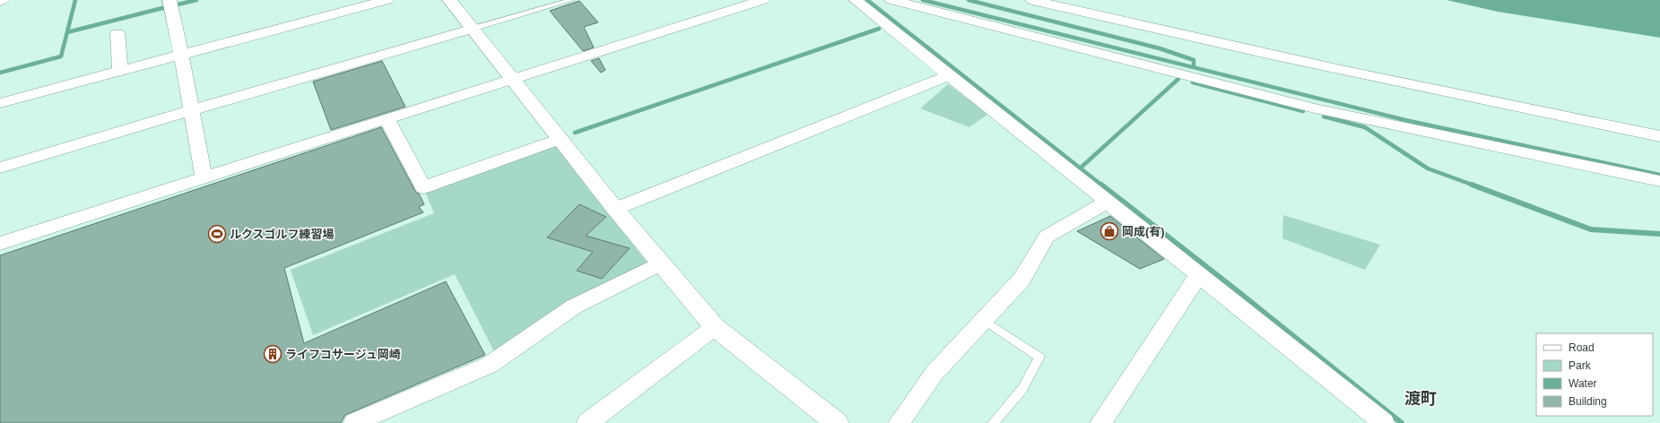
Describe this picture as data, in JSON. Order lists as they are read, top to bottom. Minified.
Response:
{"districts":["渡町"],"places":{"shop":["岡成(有)"],"sports":["ルクスゴルフ練習場"],"building":["ライフコサージュ岡崎"]},"legend":["Road","Park","Water","Building"]}
